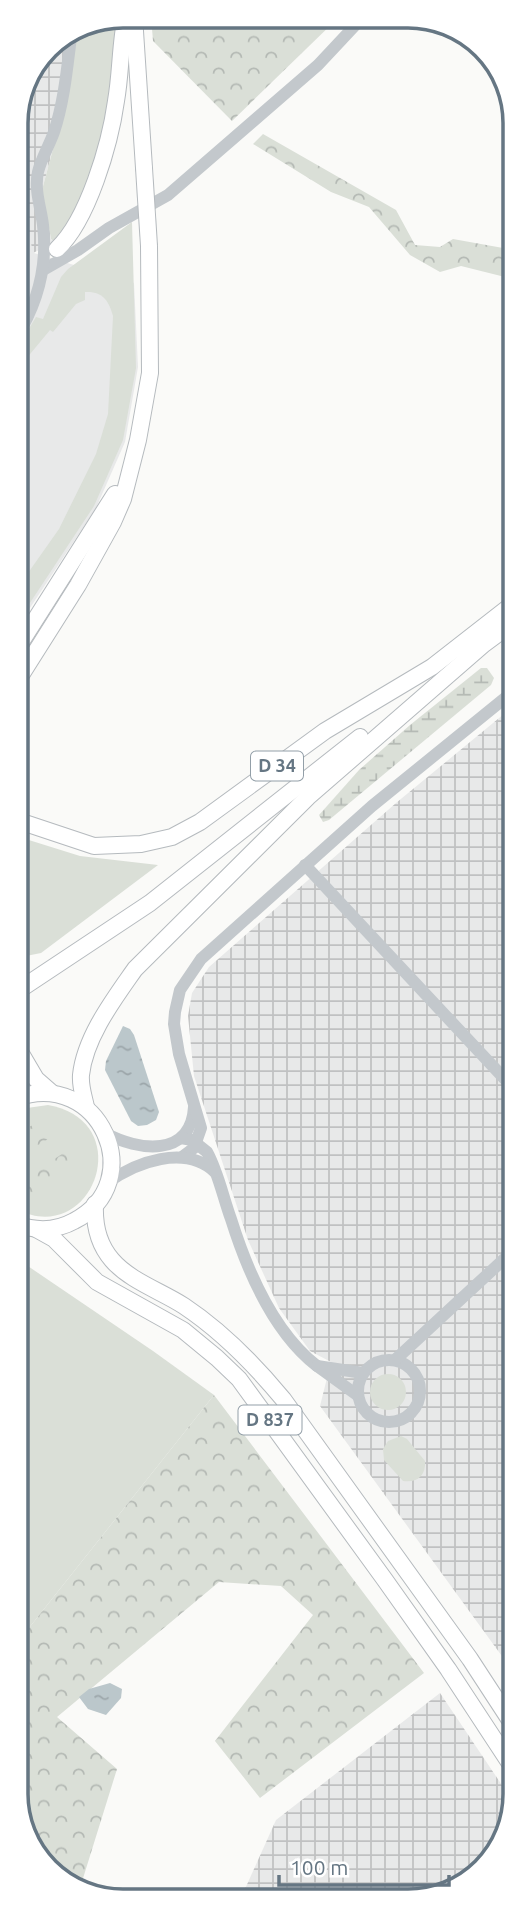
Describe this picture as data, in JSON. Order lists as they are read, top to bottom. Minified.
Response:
{"streets":{"main road":["D 34","D 837"]},"scale_bar":"100 m"}
